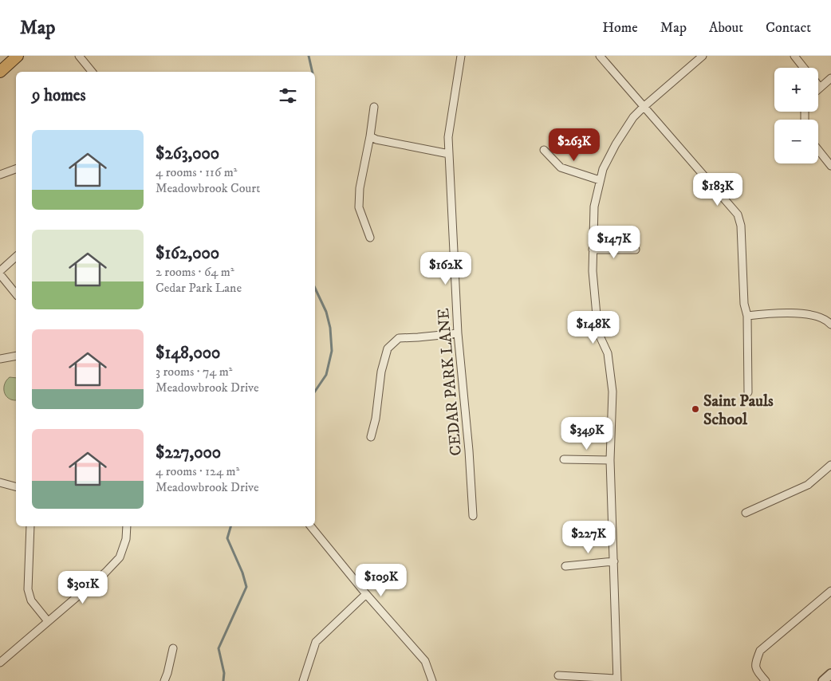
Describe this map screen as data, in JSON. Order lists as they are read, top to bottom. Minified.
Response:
{"streets":{"street":["CEDAR PARK LANE"]},"places":["Saint Pauls School"],"page":{"header":"Map","nav":["Home","Map","About","Contact"],"map_buttons":["+","−"],"heading":"9 homes","list":[{"name":"$263,000","note":"4 rooms · 116 m² · Meadowbrook Court"},{"name":"$162,000","note":"2 rooms · 64 m² · Cedar Park Lane"},{"name":"$148,000","note":"3 rooms · 74 m² · Meadowbrook Drive"},{"name":"$227,000","note":"4 rooms · 124 m² · Meadowbrook Drive"}],"price":["$263K","$183K","$147K","$162K","$148K","$349K","$227K","$109K","$301K"]}}
